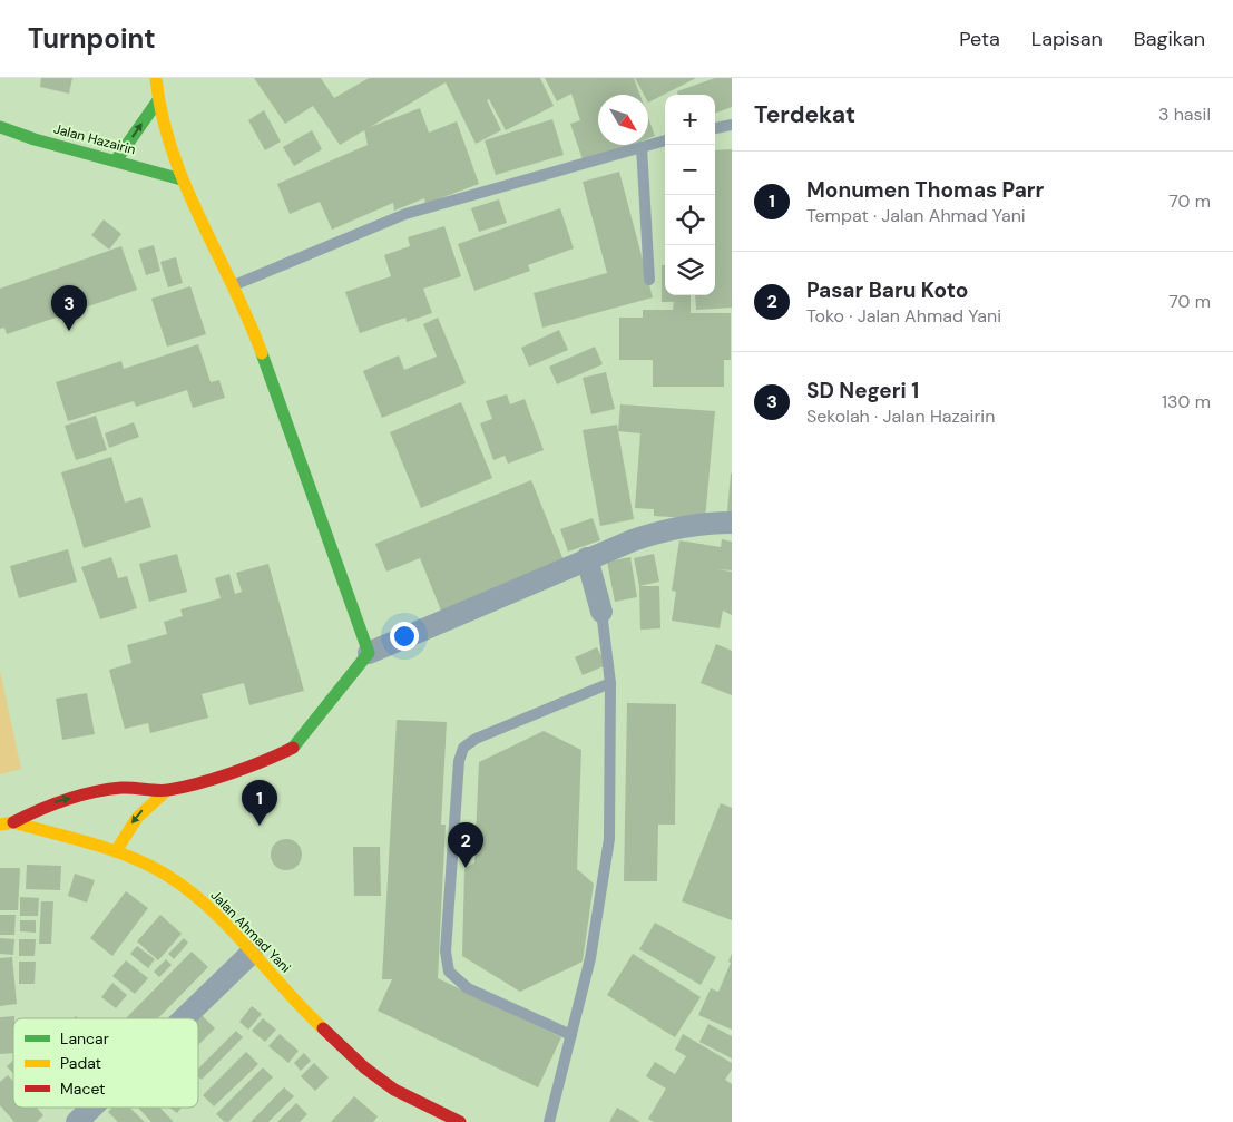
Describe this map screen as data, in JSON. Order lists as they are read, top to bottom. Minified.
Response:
{"streets":{"main road":["Jalan Hazairin","Jalan Ahmad Yani"]},"legend":["Lancar","Padat","Macet"],"north":"bottom right","page":{"header":"Turnpoint","nav":["Peta","Lapisan","Bagikan"],"heading":["Terdekat","3 hasil"],"map_buttons":["+","−"],"list":[{"mark":"1","name":"Monumen Thomas Parr","note":"Tempat · Jalan Ahmad Yani","value":"70 m"},{"mark":"2","name":"Pasar Baru Koto","note":"Toko · Jalan Ahmad Yani","value":"70 m"},{"mark":"3","name":"SD Negeri 1","note":"Sekolah · Jalan Hazairin","value":"130 m"}],"pins":["3","1","2"]}}
